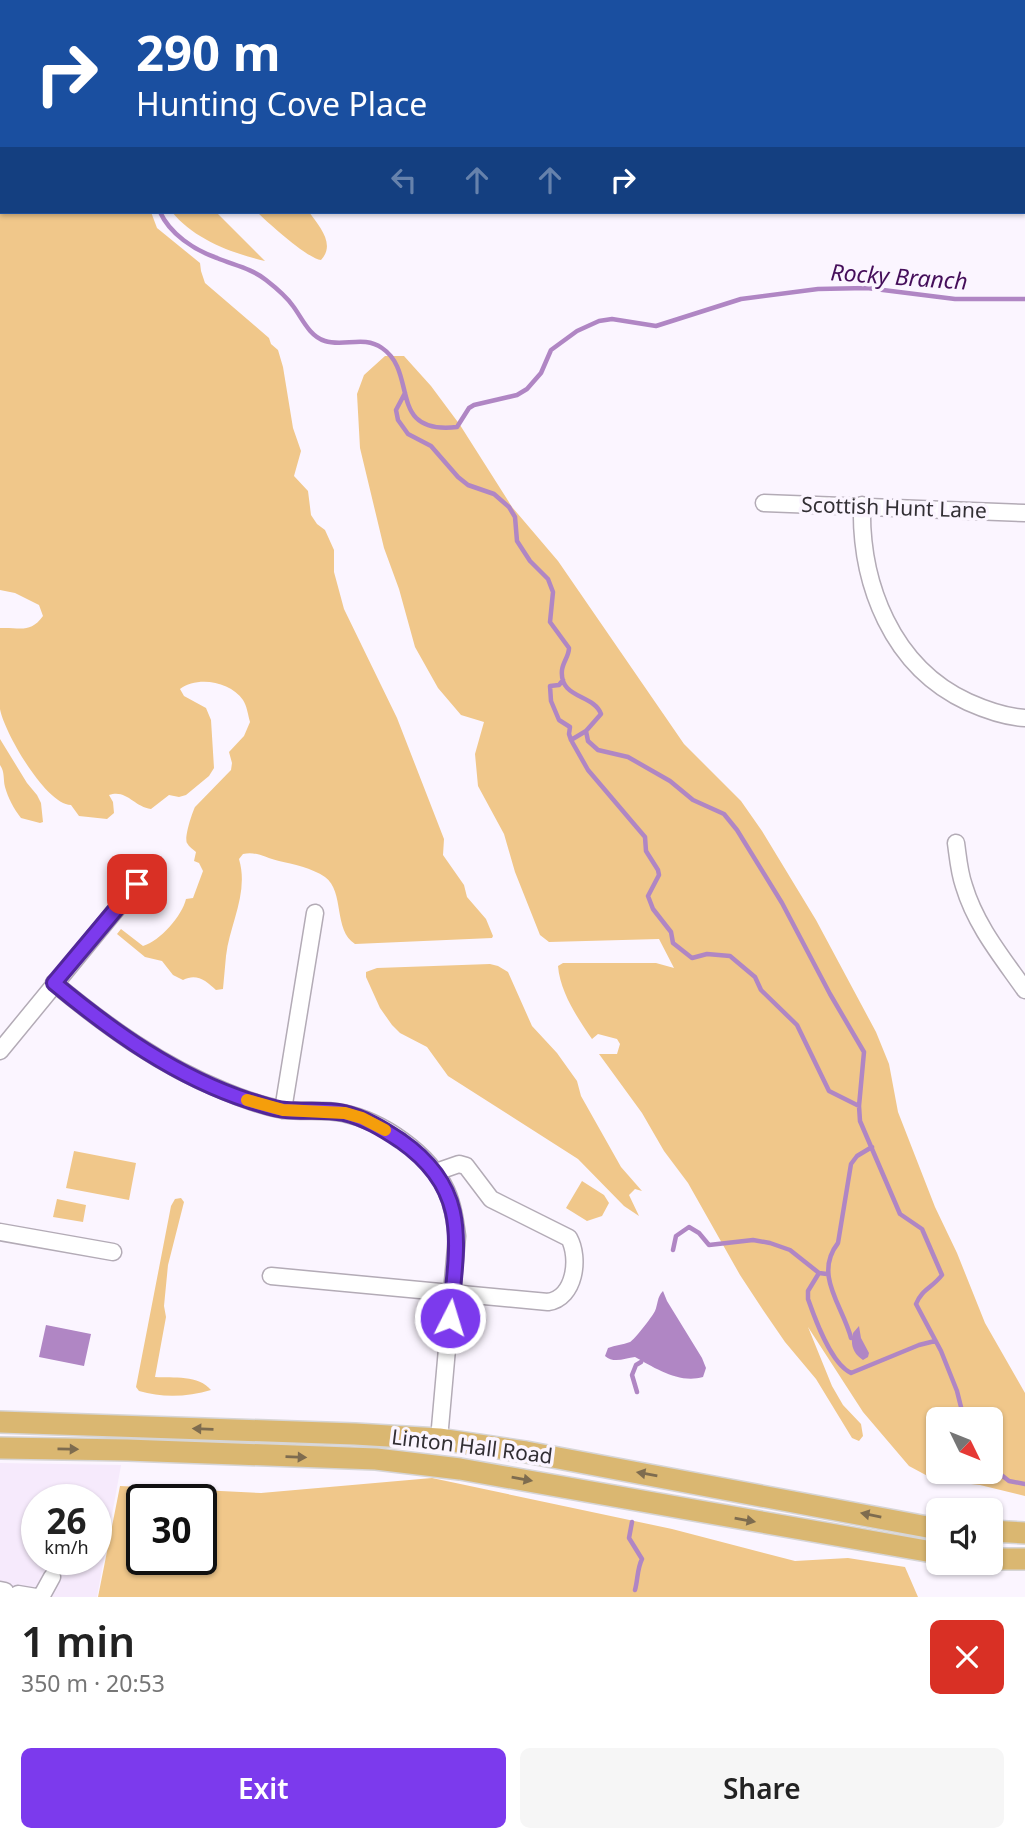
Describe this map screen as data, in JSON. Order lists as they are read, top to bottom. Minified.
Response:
{"streets":{"main road":["Linton Hall Road"],"street":["Scottish Hunt Lane"]},"water":["Rocky Branch"],"north":"bottom right","page":{"turn":["290 m","Hunting Cove Place"],"speed":"26 km/h","limit":"30","heading":["1 min","350 m · 20:53"],"buttons":["Exit","Share"]}}
